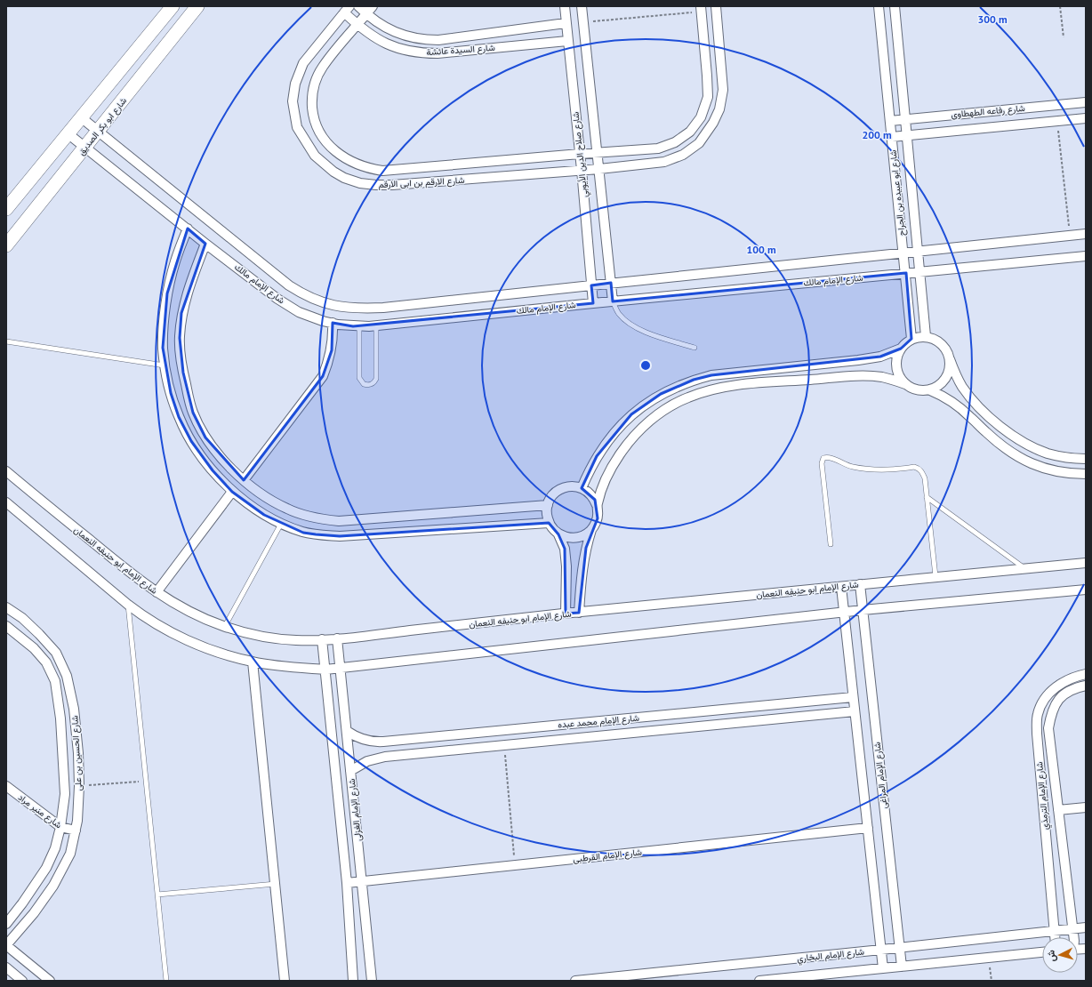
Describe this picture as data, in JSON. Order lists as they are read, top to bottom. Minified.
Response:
{"streets":{"street":["شارع السيدة عائشة","شارع رفاعه الطهطاوى","شارع ابو بكر الصديق","شارع صلاح الدين الأيوبي","شارع الارقم بن ابى الارقم","شارع ابو عبيده بن الجراح","شارع الإمام مالك","شارع الإمام ابو حنيفه النعمان","شارع الإمام محمد عبده","شارع الحسين بن على","شارع الإمام المراغى","شارع الإمام الترمذي","شارع الإمام الغزلى","شارع منير مراد","شارع الإمام القرطبى","شارع الإمام البخاري"]},"crossings":[["شارع السيدة عائشة","شارع صلاح الدين الأيوبي"],["شارع السيدة عائشة","شارع الارقم بن ابى الارقم"],["شارع رفاعه الطهطاوى","شارع ابو عبيده بن الجراح"],["شارع ابو بكر الصديق","شارع الإمام مالك"],["شارع صلاح الدين الأيوبي","شارع الارقم بن ابى الارقم"],["شارع صلاح الدين الأيوبي","شارع الإمام مالك"],["شارع ابو عبيده بن الجراح","شارع الإمام مالك"],["شارع الإمام ابو حنيفه النعمان","شارع الإمام المراغى"],["شارع الإمام ابو حنيفه النعمان","شارع الإمام الغزلى"],["شارع الإمام محمد عبده","شارع الإمام المراغى"],["شارع الإمام محمد عبده","شارع الإمام الغزلى"],["شارع الحسين بن على","شارع منير مراد"],["شارع الإمام المراغى","شارع الإمام القرطبى"],["شارع الإمام المراغى","شارع الإمام البخاري"],["شارع الإمام الترمذي","شارع الإمام البخاري"],["شارع الإمام الغزلى","شارع الإمام القرطبى"]],"north":"left","rings":["300 m","200 m","100 m"]}
